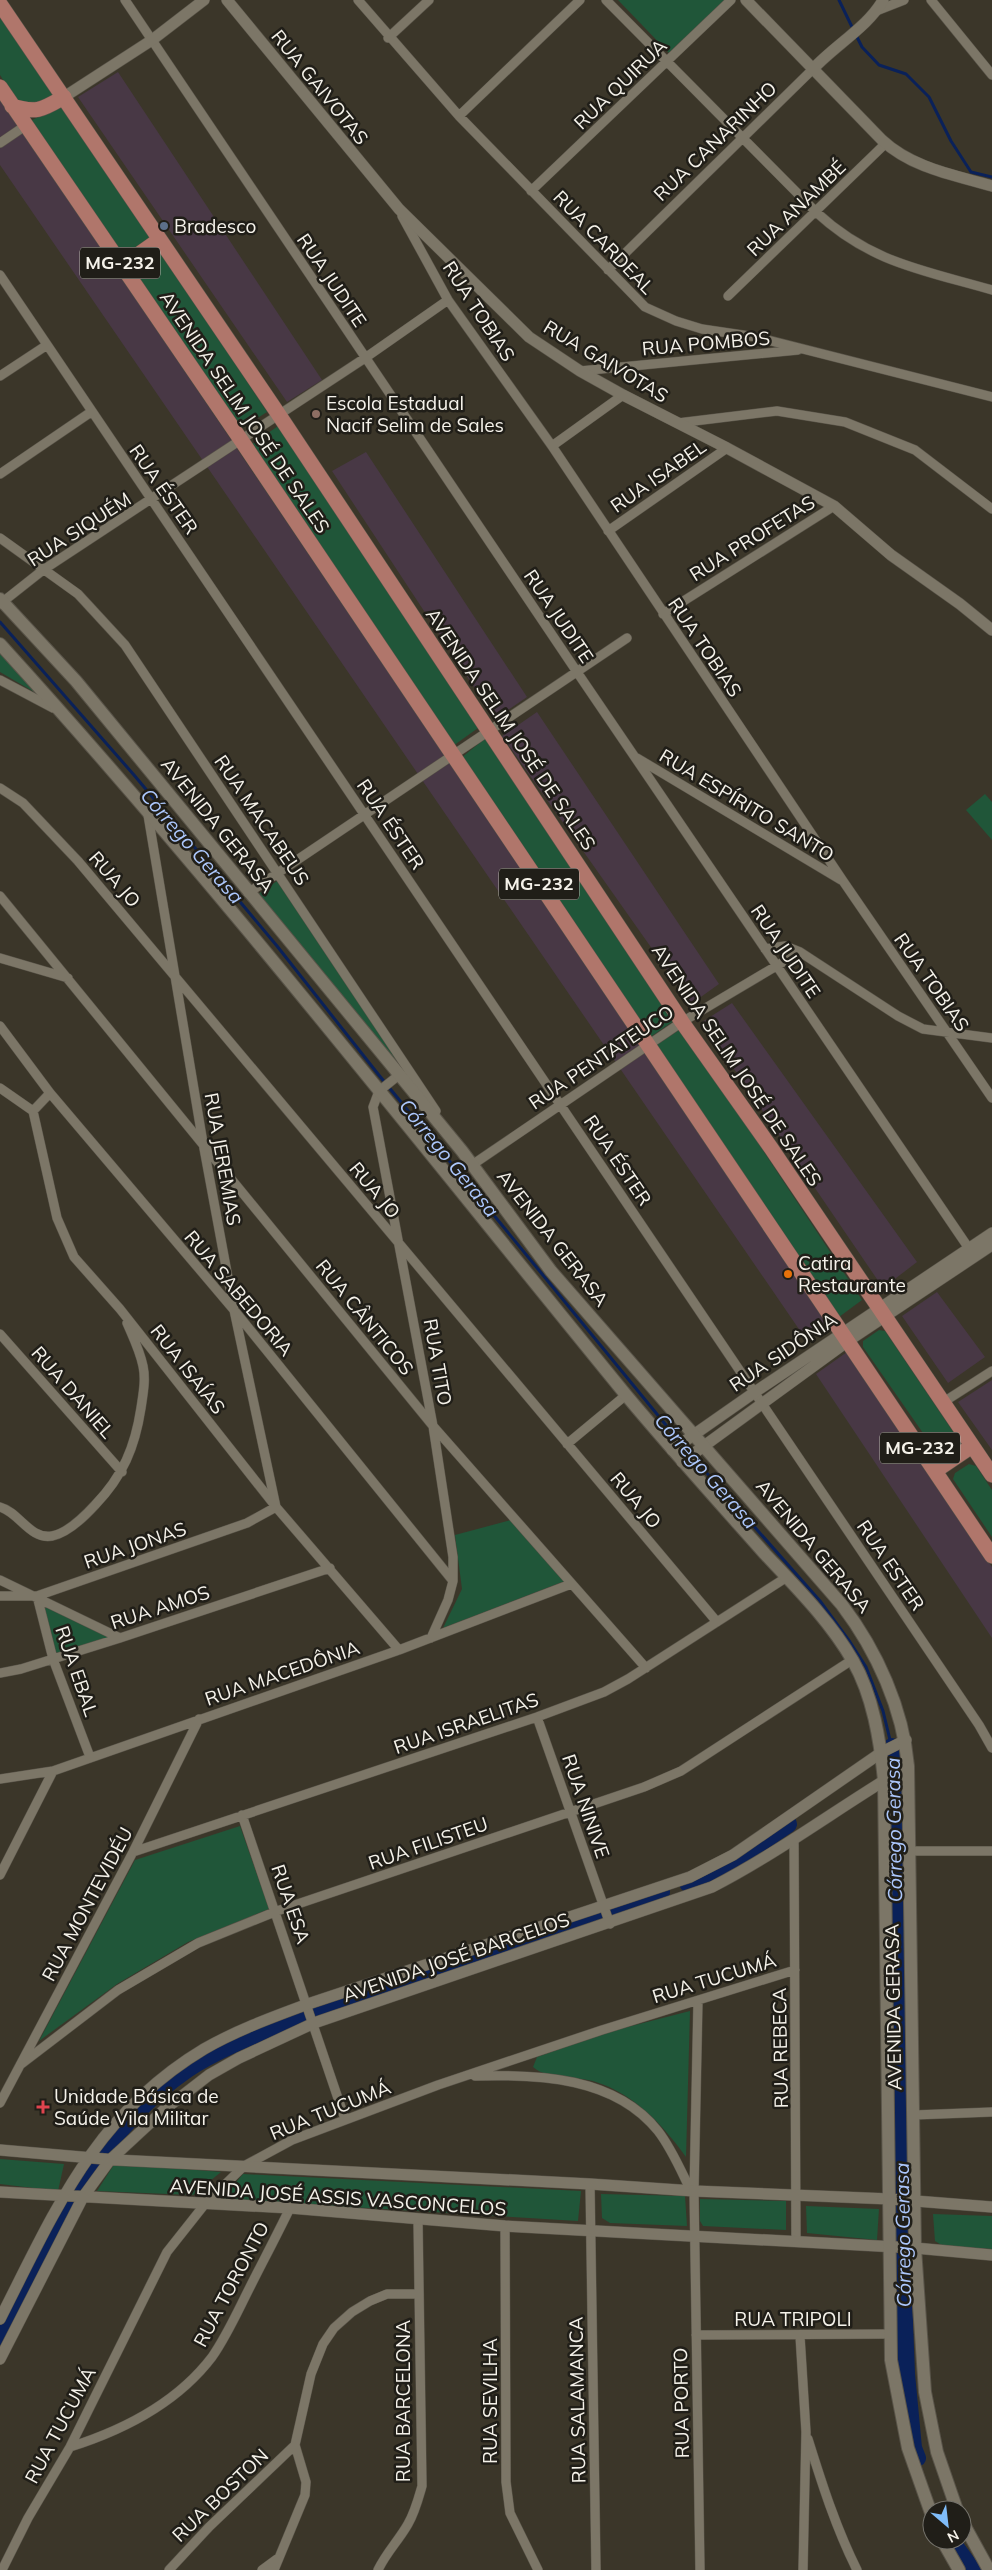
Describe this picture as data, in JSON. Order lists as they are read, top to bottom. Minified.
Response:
{"streets":{"main road":["MG-232","AVENIDA SELIM JOSÉ DE SALES","AVENIDA GERASA"],"street":["RUA QUIRUA","RUA GAIVOTAS","RUA CANARINHO","RUA ANAMBÉ","RUA CARDEAL","RUA JUDITE","RUA TOBIAS","RUA POMBOS","RUA ISABEL","RUA ÉSTER","RUA SIQUÉM","RUA PROFETAS","RUA ESPÍRITO SANTO","RUA MACABEUS","RUA JO","RUA PENTATEUCO","RUA JEREMIAS","RUA SABEDORIA","RUA CÂNTICOS","RUA SIDÔNIA","RUA TITO","RUA ISAÍAS","RUA DANIEL","RUA JONAS","RUA ESTER","RUA AMOS","RUA EBAL","RUA MACEDÔNIA","RUA ISRAELITAS","RUA NINIVE","RUA FILISTEU","RUA MONTEVIDÉU","RUA ESA","AVENIDA JOSÉ BARCELOS","RUA TUCUMÁ","RUA REBECA","AVENIDA JOSÉ ASSIS VASCONCELOS","RUA TORONTO","RUA TRIPOLI","RUA SALAMANCA","RUA BARCELONA","RUA SEVILHA","RUA PORTO","RUA BOSTON"]},"crossings":[["RUA QUIRUA","RUA CARDEAL"],["RUA GAIVOTAS","RUA TOBIAS"],["RUA GAIVOTAS","RUA POMBOS"],["RUA GAIVOTAS","RUA ISABEL"],["RUA GAIVOTAS","RUA PROFETAS"],["RUA CANARINHO","RUA CARDEAL"],["RUA CARDEAL","RUA POMBOS"],["RUA JUDITE","RUA SIQUÉM"],["RUA JUDITE","RUA ESPÍRITO SANTO"],["RUA JUDITE","RUA PENTATEUCO"],["RUA JUDITE","RUA SIDÔNIA"],["RUA TOBIAS","RUA ISABEL"],["RUA TOBIAS","RUA SIQUÉM"],["RUA TOBIAS","RUA PROFETAS"],["RUA TOBIAS","RUA ESPÍRITO SANTO"],["AVENIDA SELIM JOSÉ DE SALES","RUA SIQUÉM"],["AVENIDA SELIM JOSÉ DE SALES","RUA PENTATEUCO"],["AVENIDA SELIM JOSÉ DE SALES","RUA SIDÔNIA"],["RUA ÉSTER","RUA SIQUÉM"],["RUA ÉSTER","RUA PENTATEUCO"],["RUA ÉSTER","RUA SIDÔNIA"],["RUA ÉSTER","RUA ESTER"],["RUA SIQUÉM","RUA MACABEUS"],["RUA SIQUÉM","AVENIDA GERASA"],["RUA MACABEUS","AVENIDA GERASA"],["AVENIDA GERASA","RUA PENTATEUCO"],["AVENIDA GERASA","RUA JEREMIAS"],["AVENIDA GERASA","RUA SIDÔNIA"],["AVENIDA GERASA","RUA TITO"],["AVENIDA GERASA","RUA ISRAELITAS"],["AVENIDA GERASA","RUA FILISTEU"],["AVENIDA GERASA","AVENIDA JOSÉ BARCELOS"],["AVENIDA GERASA","AVENIDA JOSÉ ASSIS VASCONCELOS"],["AVENIDA GERASA","RUA TRIPOLI"],["RUA JO","RUA JEREMIAS"],["RUA JO","RUA TITO"],["RUA JO","RUA ISRAELITAS"],["RUA JEREMIAS","RUA SABEDORIA"],["RUA JEREMIAS","RUA CÂNTICOS"],["RUA JEREMIAS","RUA ISAÍAS"],["RUA JEREMIAS","RUA JONAS"],["RUA SABEDORIA","RUA TITO"],["RUA CÂNTICOS","RUA TITO"],["RUA CÂNTICOS","RUA MACEDÔNIA"],["RUA CÂNTICOS","RUA ISRAELITAS"],["RUA SIDÔNIA","RUA ESTER"],["RUA TITO","RUA MACEDÔNIA"],["RUA ISAÍAS","RUA JONAS"],["RUA ISAÍAS","RUA AMOS"],["RUA ISAÍAS","RUA MACEDÔNIA"],["RUA JONAS","RUA EBAL"],["RUA AMOS","RUA EBAL"],["RUA EBAL","RUA MACEDÔNIA"],["RUA MACEDÔNIA","RUA MONTEVIDÉU"],["RUA ISRAELITAS","RUA NINIVE"],["RUA ISRAELITAS","RUA MONTEVIDÉU"],["RUA ISRAELITAS","RUA ESA"],["RUA NINIVE","RUA FILISTEU"],["RUA NINIVE","AVENIDA JOSÉ BARCELOS"],["RUA FILISTEU","RUA MONTEVIDÉU"],["RUA FILISTEU","RUA ESA"],["RUA ESA","AVENIDA JOSÉ BARCELOS"],["RUA ESA","RUA TUCUMÁ"],["AVENIDA JOSÉ BARCELOS","RUA REBECA"],["AVENIDA JOSÉ BARCELOS","AVENIDA JOSÉ ASSIS VASCONCELOS"],["RUA TUCUMÁ","RUA REBECA"],["RUA TUCUMÁ","AVENIDA JOSÉ ASSIS VASCONCELOS"],["RUA TUCUMÁ","RUA TORONTO"],["RUA REBECA","AVENIDA JOSÉ ASSIS VASCONCELOS"],["AVENIDA JOSÉ ASSIS VASCONCELOS","RUA TORONTO"],["AVENIDA JOSÉ ASSIS VASCONCELOS","RUA SALAMANCA"],["AVENIDA JOSÉ ASSIS VASCONCELOS","RUA BARCELONA"],["AVENIDA JOSÉ ASSIS VASCONCELOS","RUA SEVILHA"],["AVENIDA JOSÉ ASSIS VASCONCELOS","RUA PORTO"],["RUA TRIPOLI","RUA PORTO"],["RUA BARCELONA","RUA BOSTON"]],"water":["Córrego Gerasa"],"places":{"other":["Bradesco","Escola Estadual Nacif Selim de Sales","Catira Restaurante"],"health":["Unidade Básica de Saúde Vila Militar"]},"north":"bottom right"}
